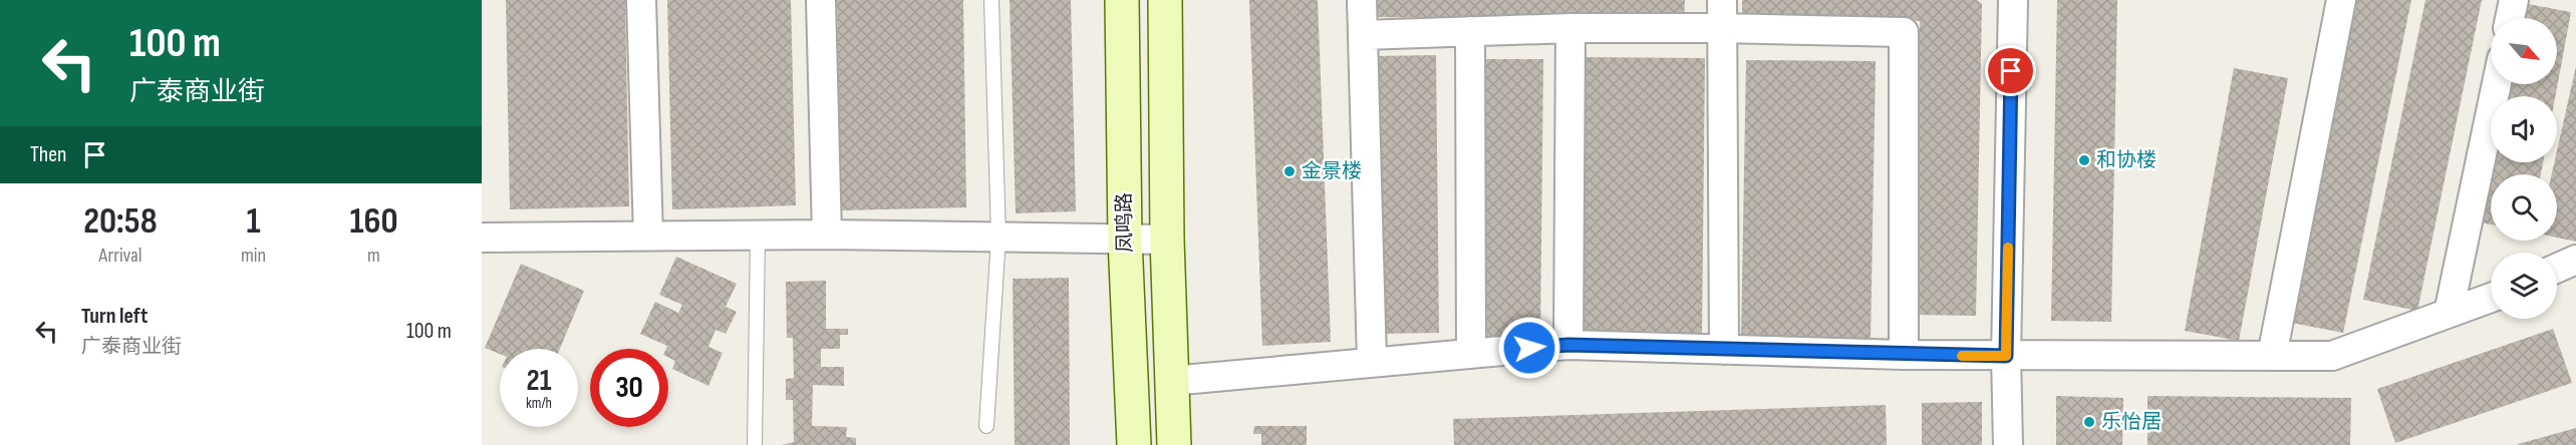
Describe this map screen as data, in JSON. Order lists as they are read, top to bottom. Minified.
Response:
{"streets":{"main road":["凤鸣路"]},"places":["和协楼","金景楼","乐怡居"],"north":"bottom right","page":{"turn":["100 m","广泰商业街"],"then":"Then","eta":["20:58","Arrival","1","min","160","m"],"list":[{"name":"Turn left","note":"广泰商业街","value":"100 m"}],"speed":"21 km/h","limit":"30"}}
